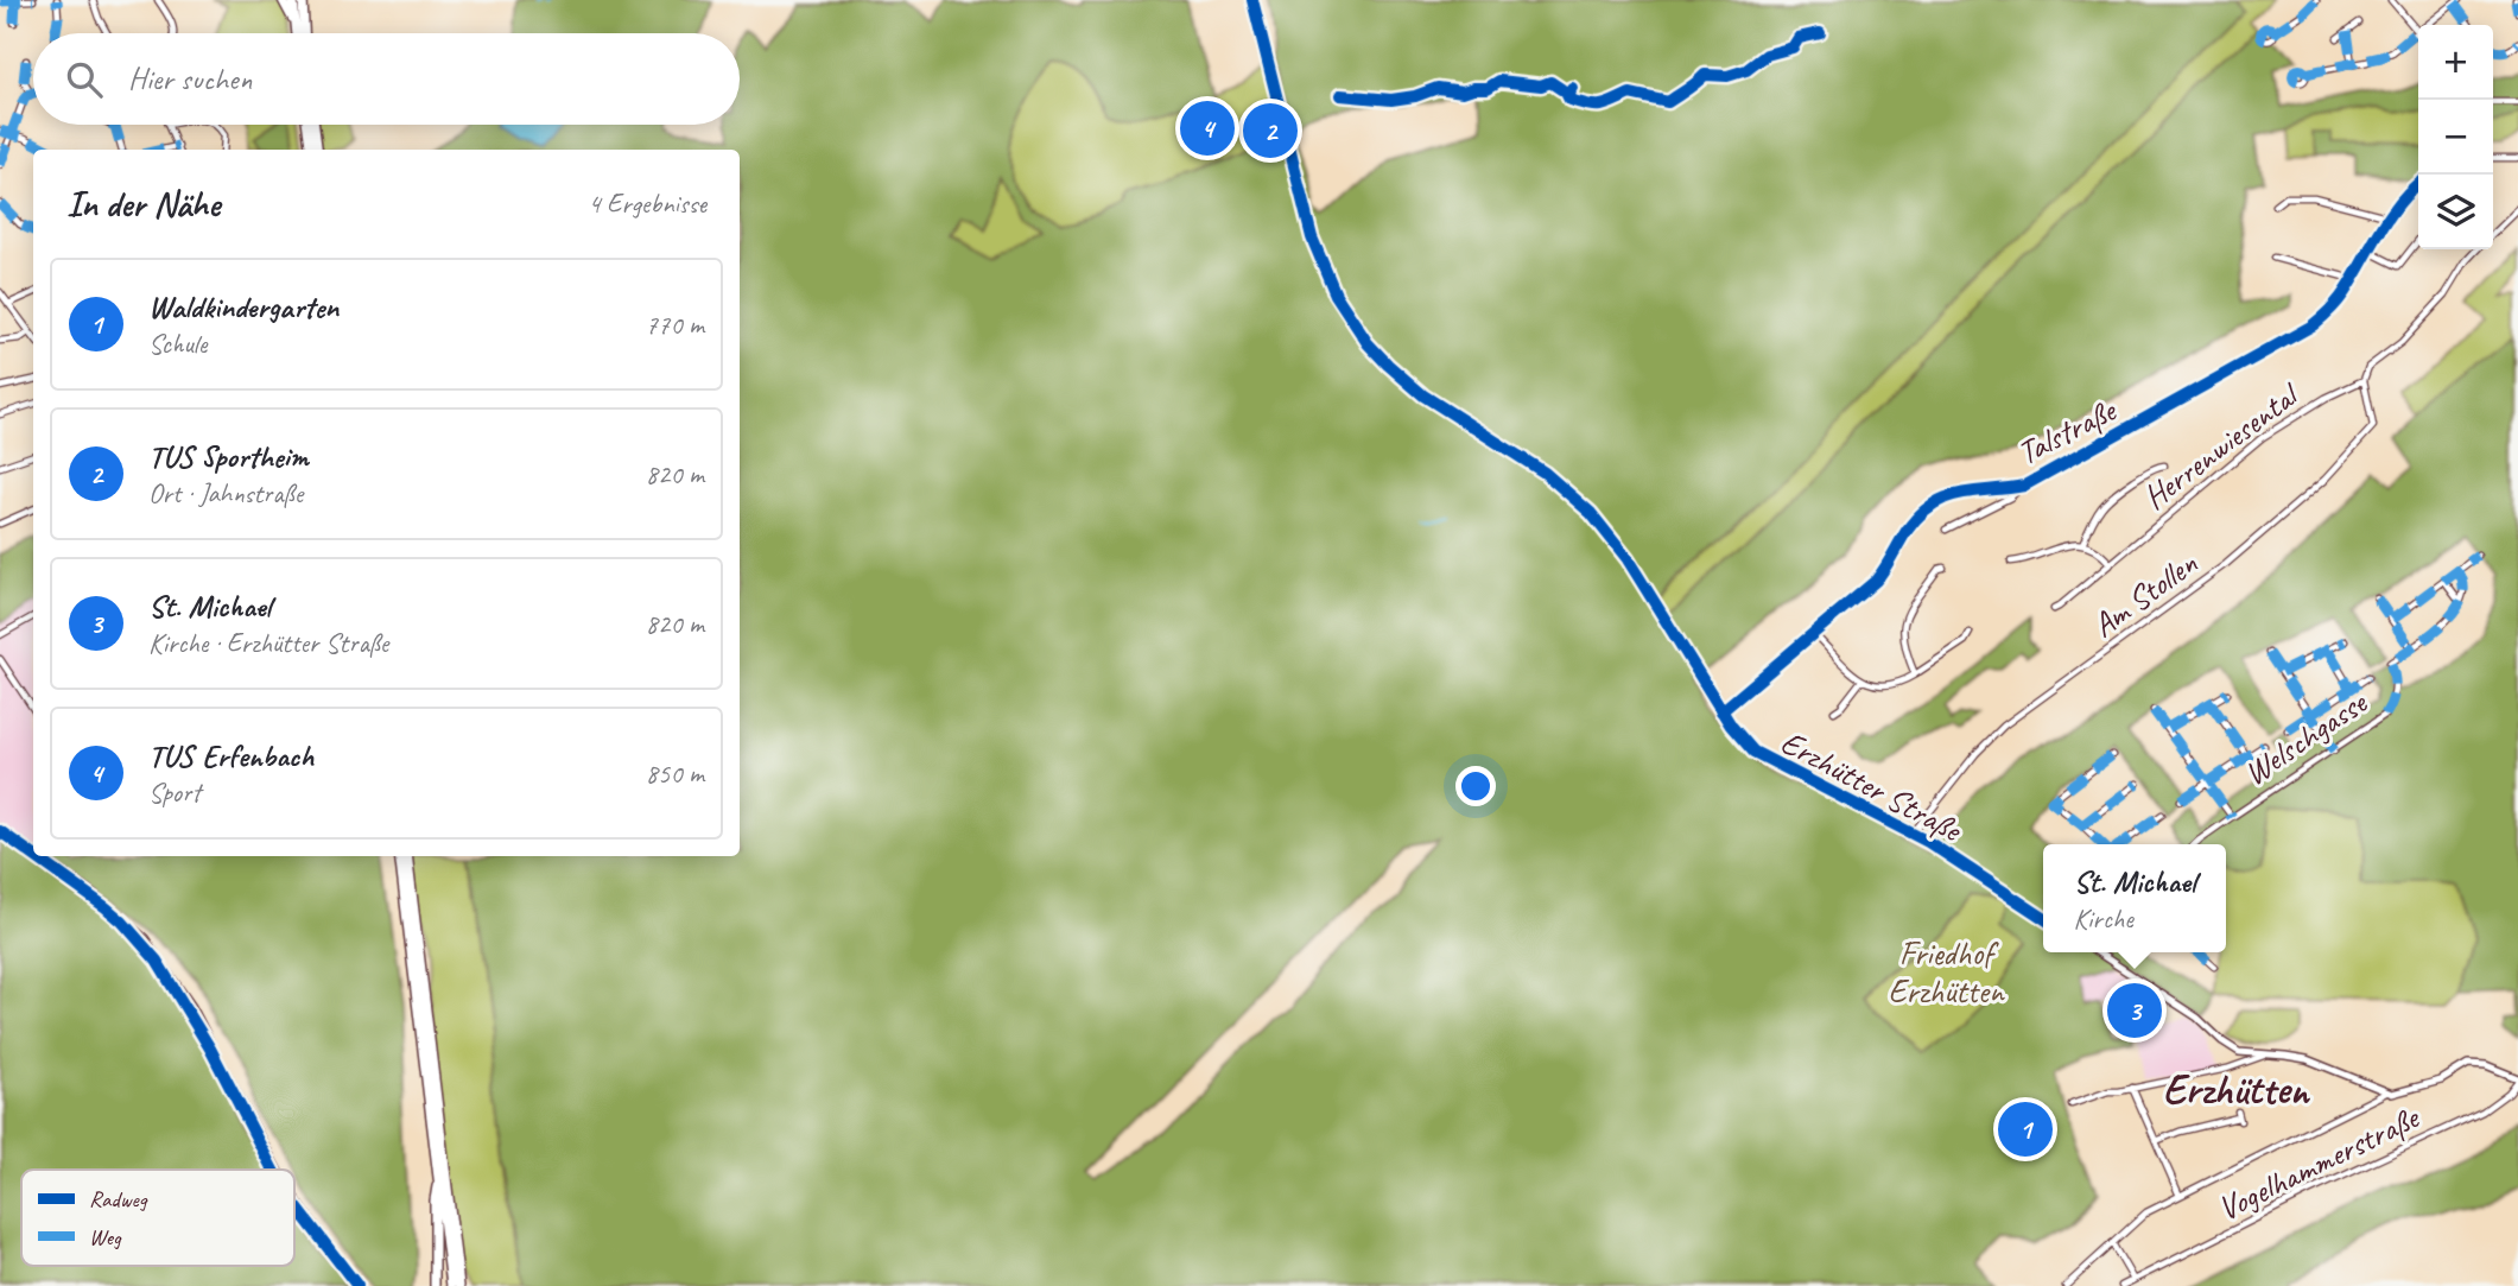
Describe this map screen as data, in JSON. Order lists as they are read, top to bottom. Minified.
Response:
{"streets":{"street":["Talstraße","Herrenwiesental","Am Stollen","Welschgasse","Erzhütter Straße","Vogelhammerstraße"]},"crossings":[["Talstraße","Erzhütter Straße"],["Herrenwiesental","Am Stollen"],["Am Stollen","Erzhütter Straße"]],"districts":["Erzhütten"],"parks":["Friedhof Erzhütten"],"legend":["Radweg","Weg"],"page":{"map_buttons":["+","−"],"search":"Hier suchen","pins":["4","2","3","1"],"heading":["In der Nähe","4 Ergebnisse"],"list":[{"mark":"1","name":"Waldkindergarten","note":"Schule","value":"770 m"},{"mark":"2","name":"TUS Sportheim","note":"Ort · Jahnstraße","value":"820 m"},{"mark":"3","name":"St. Michael","note":"Kirche · Erzhütter Straße","value":"820 m"},{"mark":"4","name":"TUS Erfenbach","note":"Sport","value":"850 m"}],"popup":["St. Michael","Kirche"]}}
